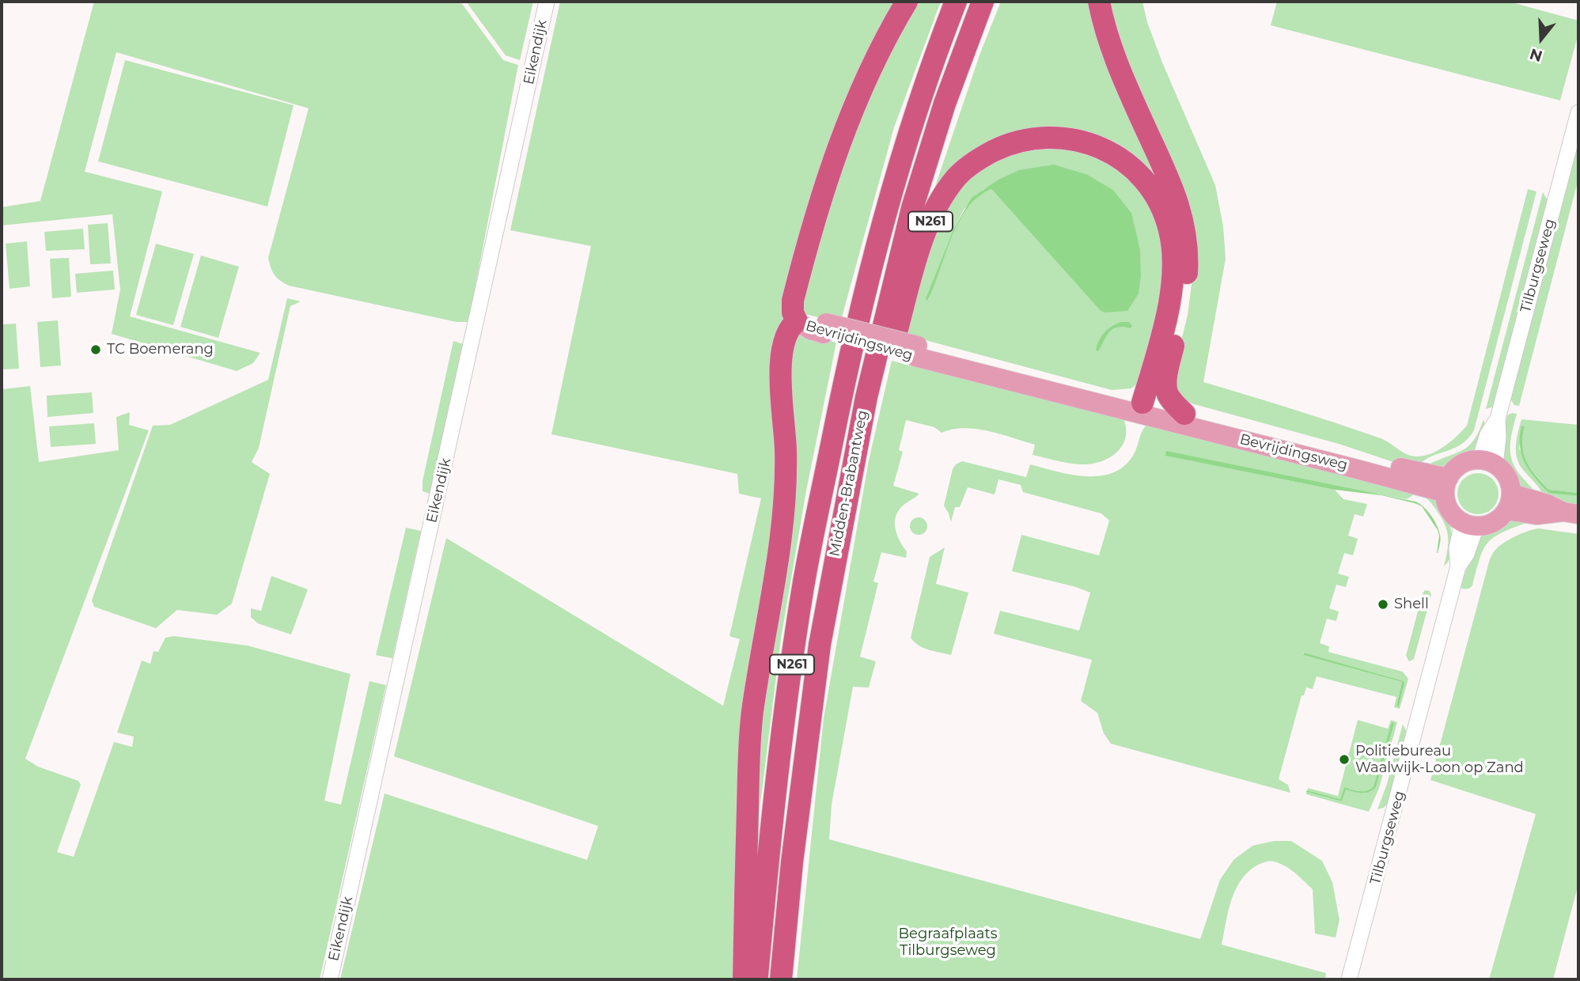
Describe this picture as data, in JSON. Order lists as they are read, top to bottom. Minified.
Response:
{"streets":{"highway":["N261","Midden-Brabantweg"],"main road":["Bevrijdingsweg"],"street":["Eikendijk","Tilburgseweg"]},"crossings":[["N261","Bevrijdingsweg"],["N261","Midden-Brabantweg"],["Tilburgseweg","Bevrijdingsweg"]],"parks":["Begraafplaats Tilburgseweg"],"places":["TC Boemerang","Shell","Politiebureau Waalwijk-Loon op Zand"],"north":"bottom"}
